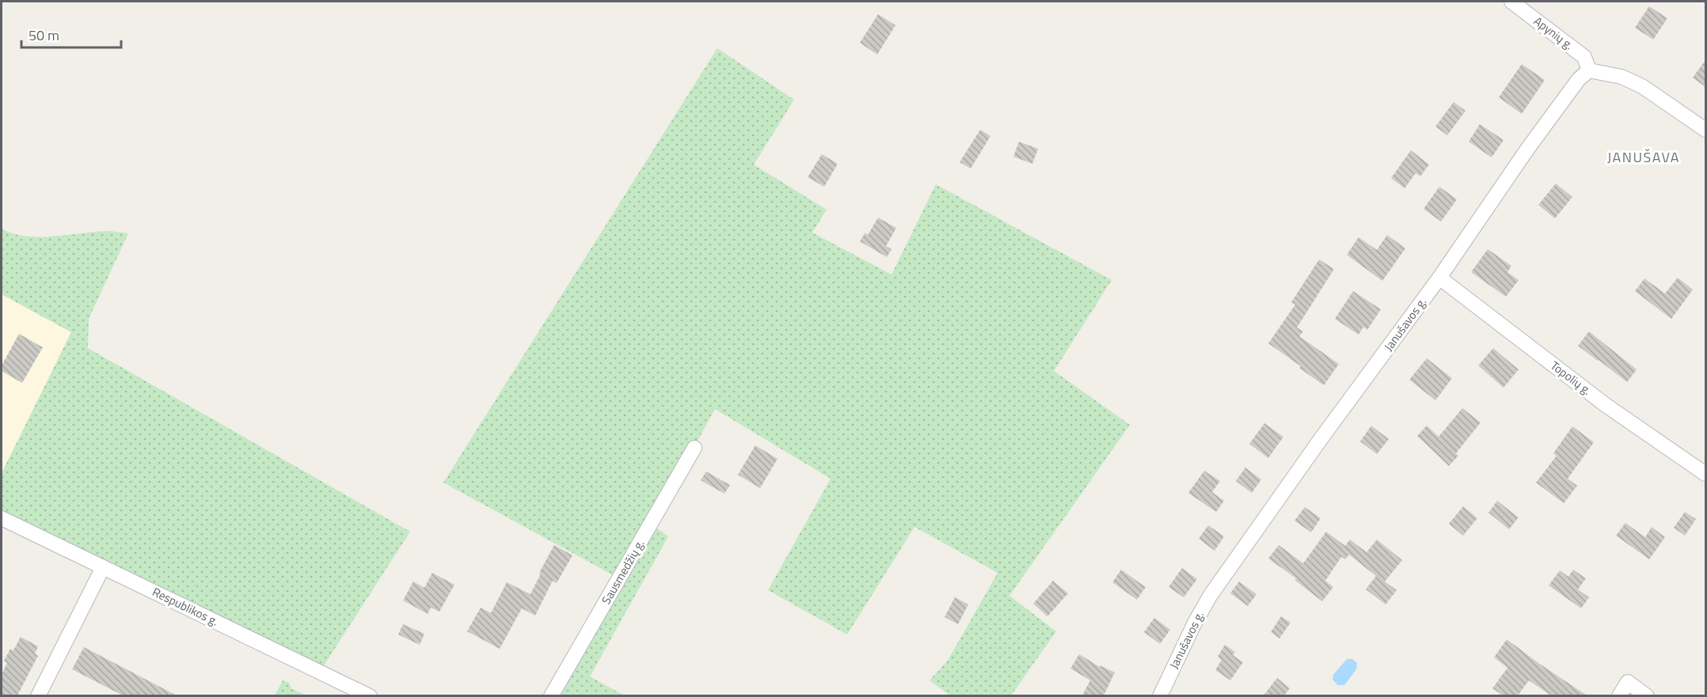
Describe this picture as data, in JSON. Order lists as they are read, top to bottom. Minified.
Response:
{"streets":{"street":["Apynių g.","Janušavos g.","Topolių g.","Sausmedžių g.","Respublikos g."]},"crossings":[["Apynių g.","Janušavos g."],["Janušavos g.","Topolių g."]],"districts":["JANUŠAVA"],"scale_bar":"50 m"}
